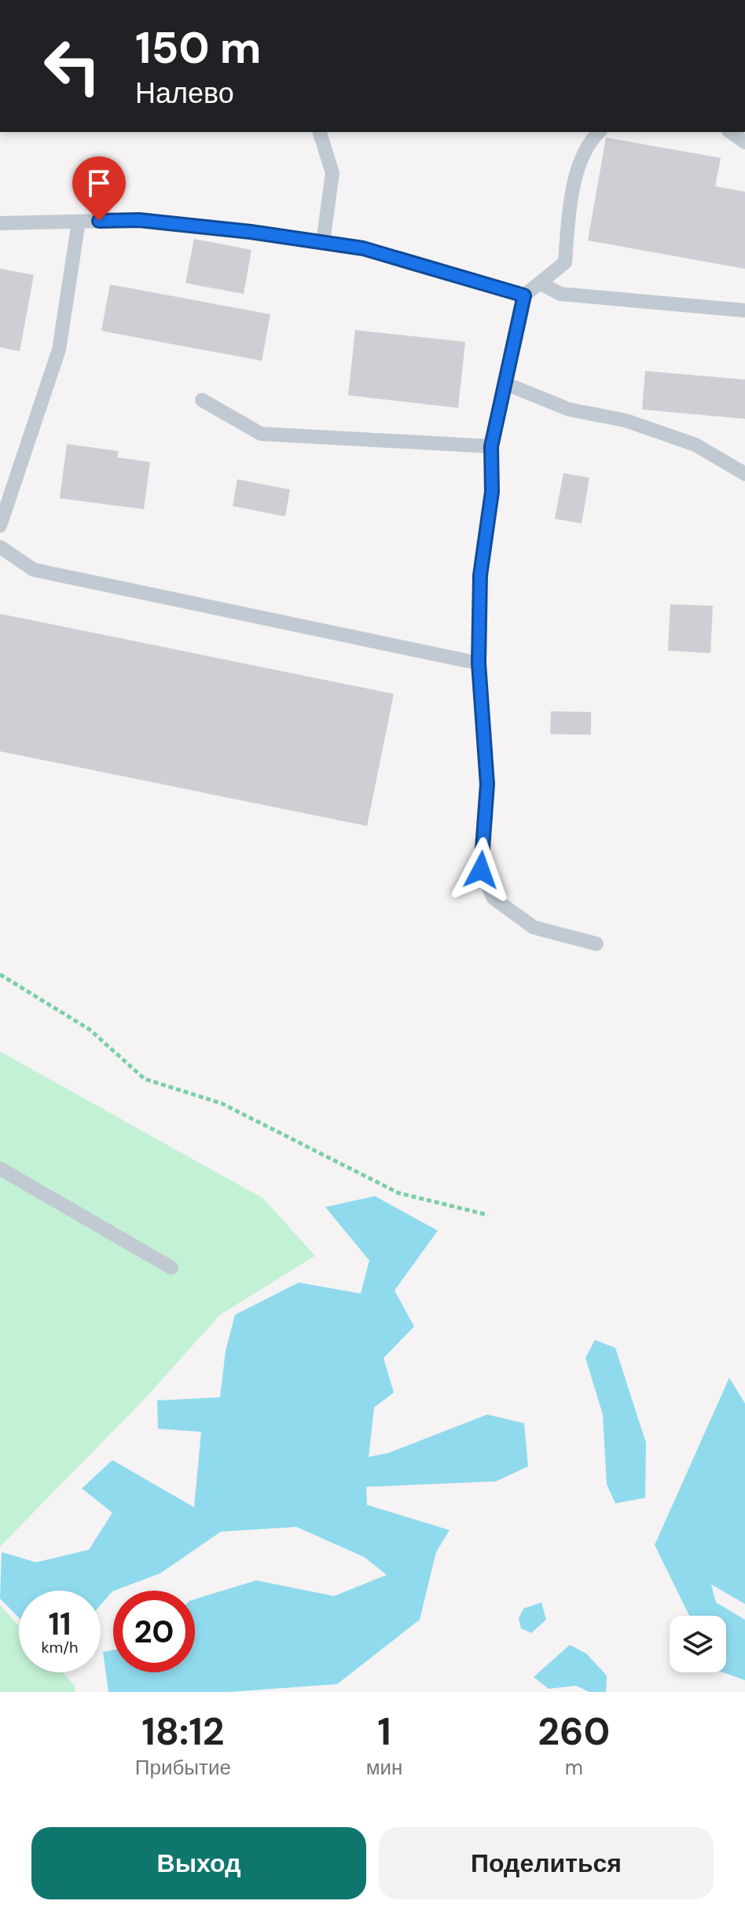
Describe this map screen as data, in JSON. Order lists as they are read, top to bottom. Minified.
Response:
{"page":{"turn":["150 m","Налево"],"speed":"11 km/h","limit":"20","eta":["18:12","Прибытие","1","мин","260","m"],"buttons":["Выход","Поделиться"]}}
